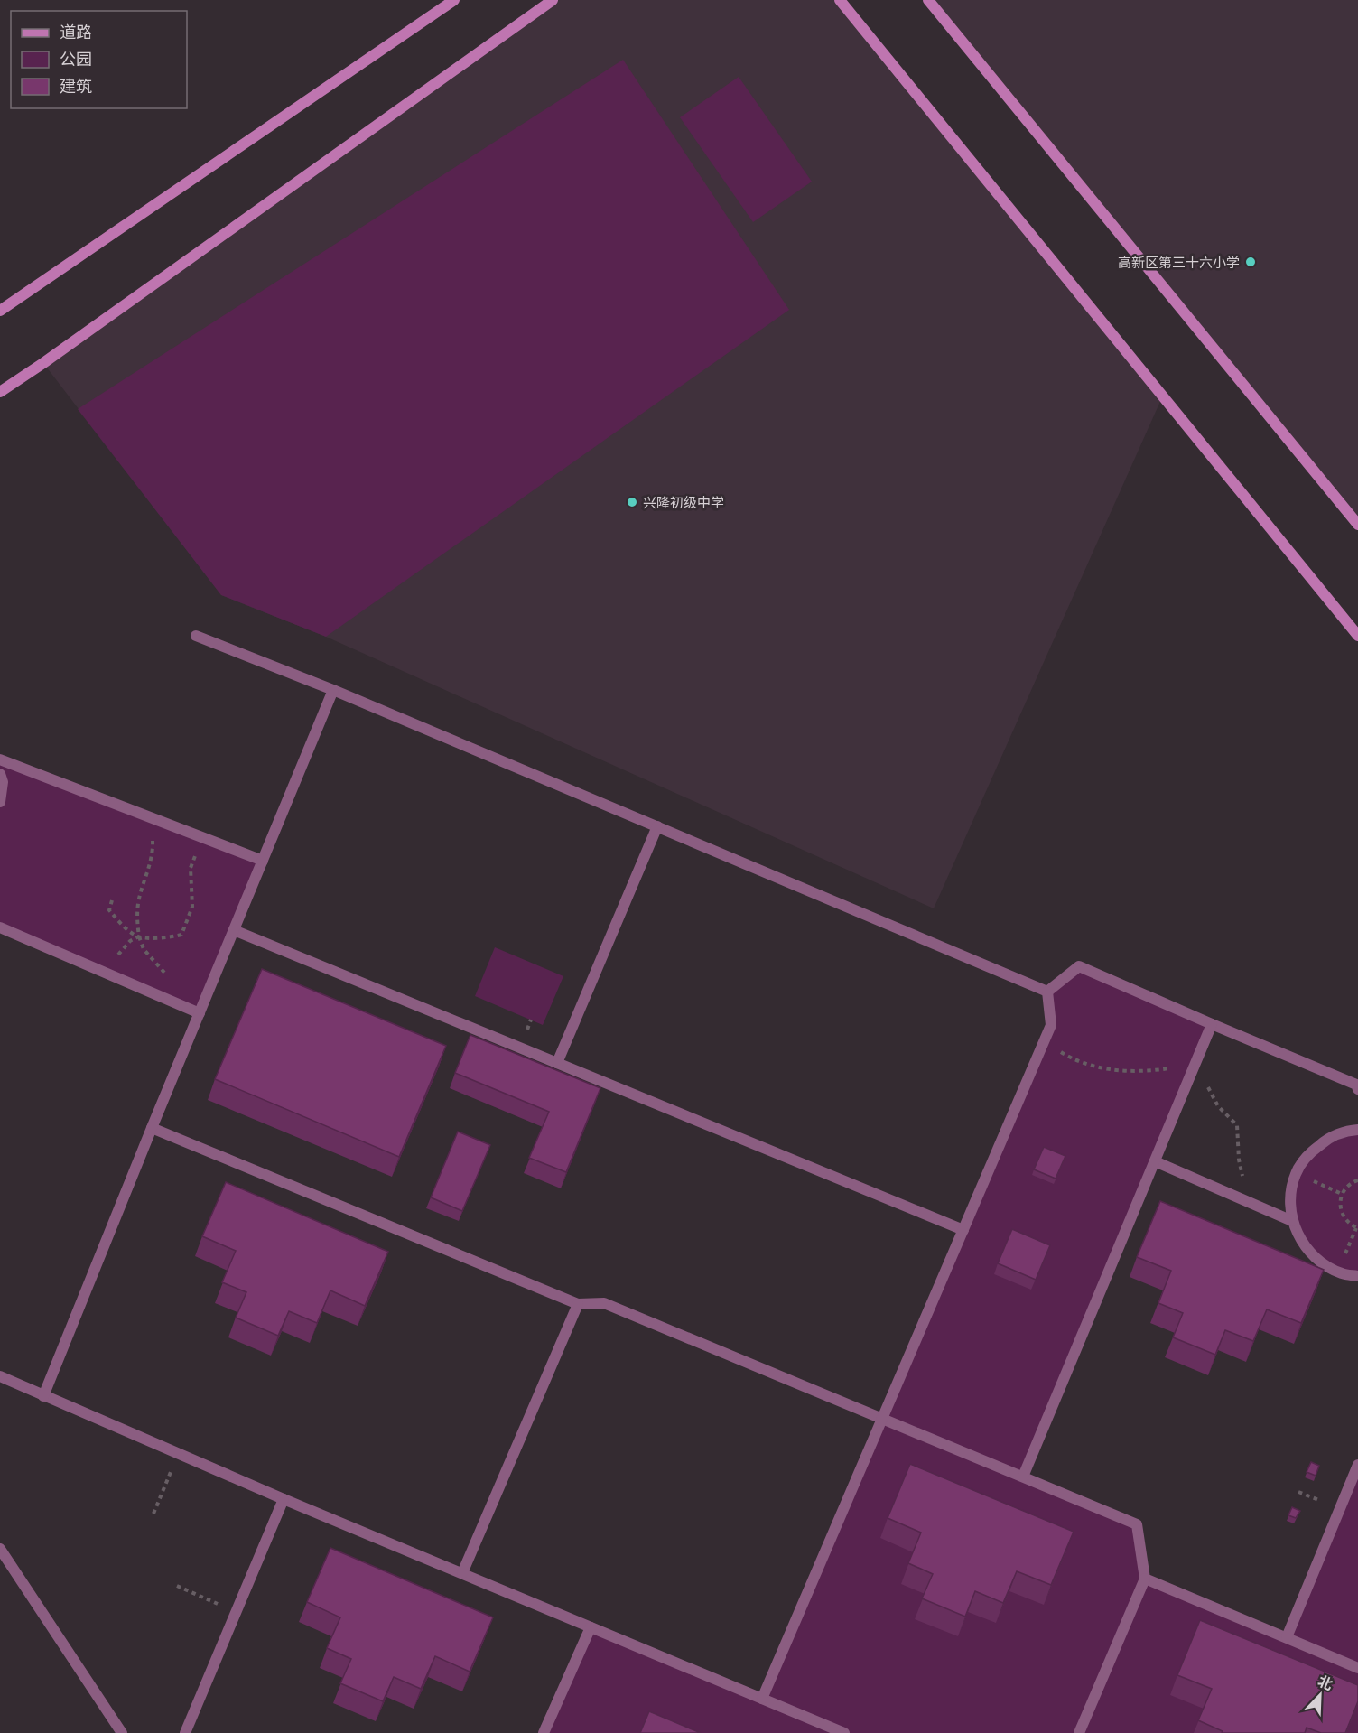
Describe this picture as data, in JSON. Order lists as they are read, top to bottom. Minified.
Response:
{"places":["高新区第三十六小学","兴隆初级中学"],"legend":["道路","公园","建筑"],"north":"top right"}
